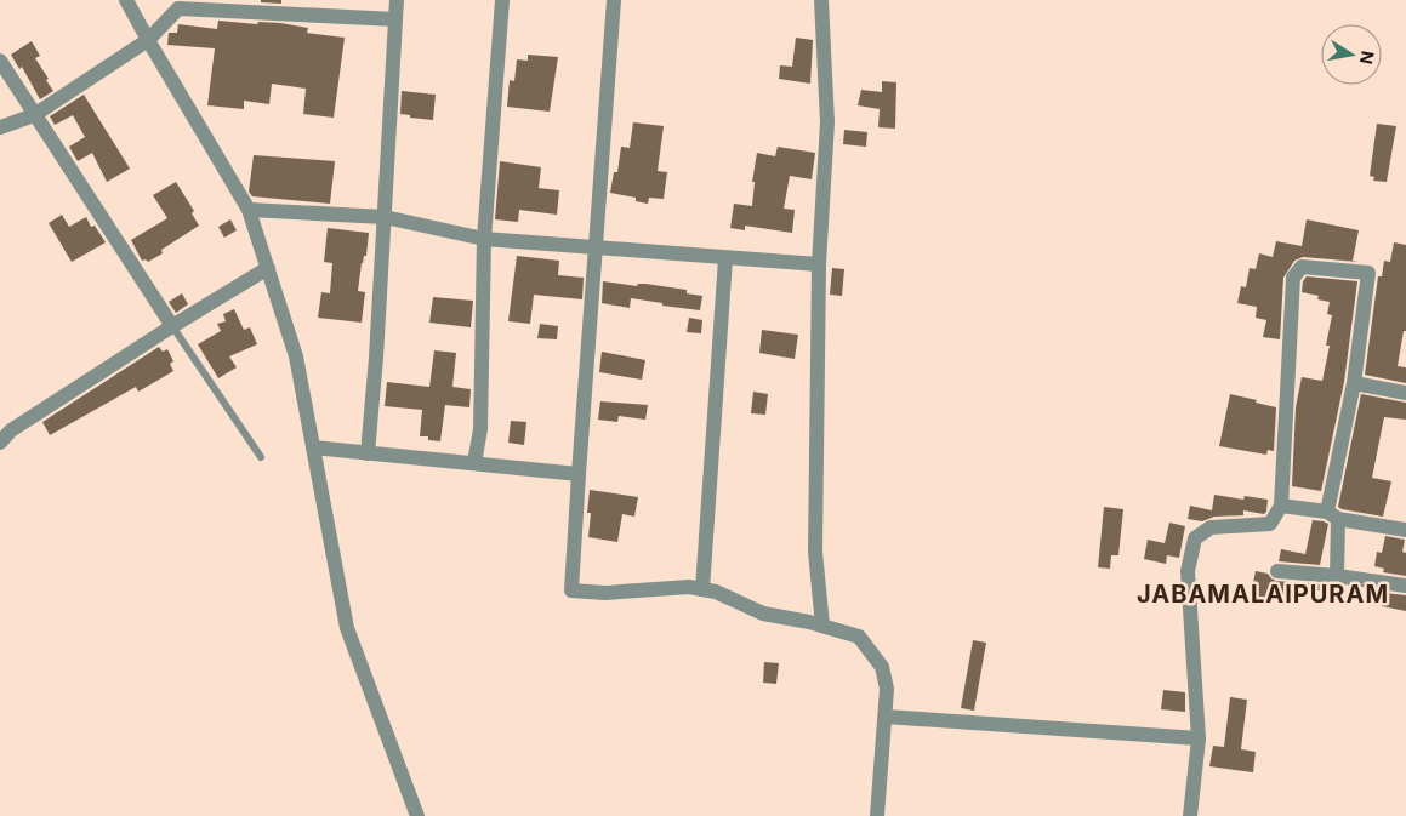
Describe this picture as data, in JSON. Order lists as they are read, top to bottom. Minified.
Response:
{"districts":["JABAMALAIPURAM"],"north":"right"}
